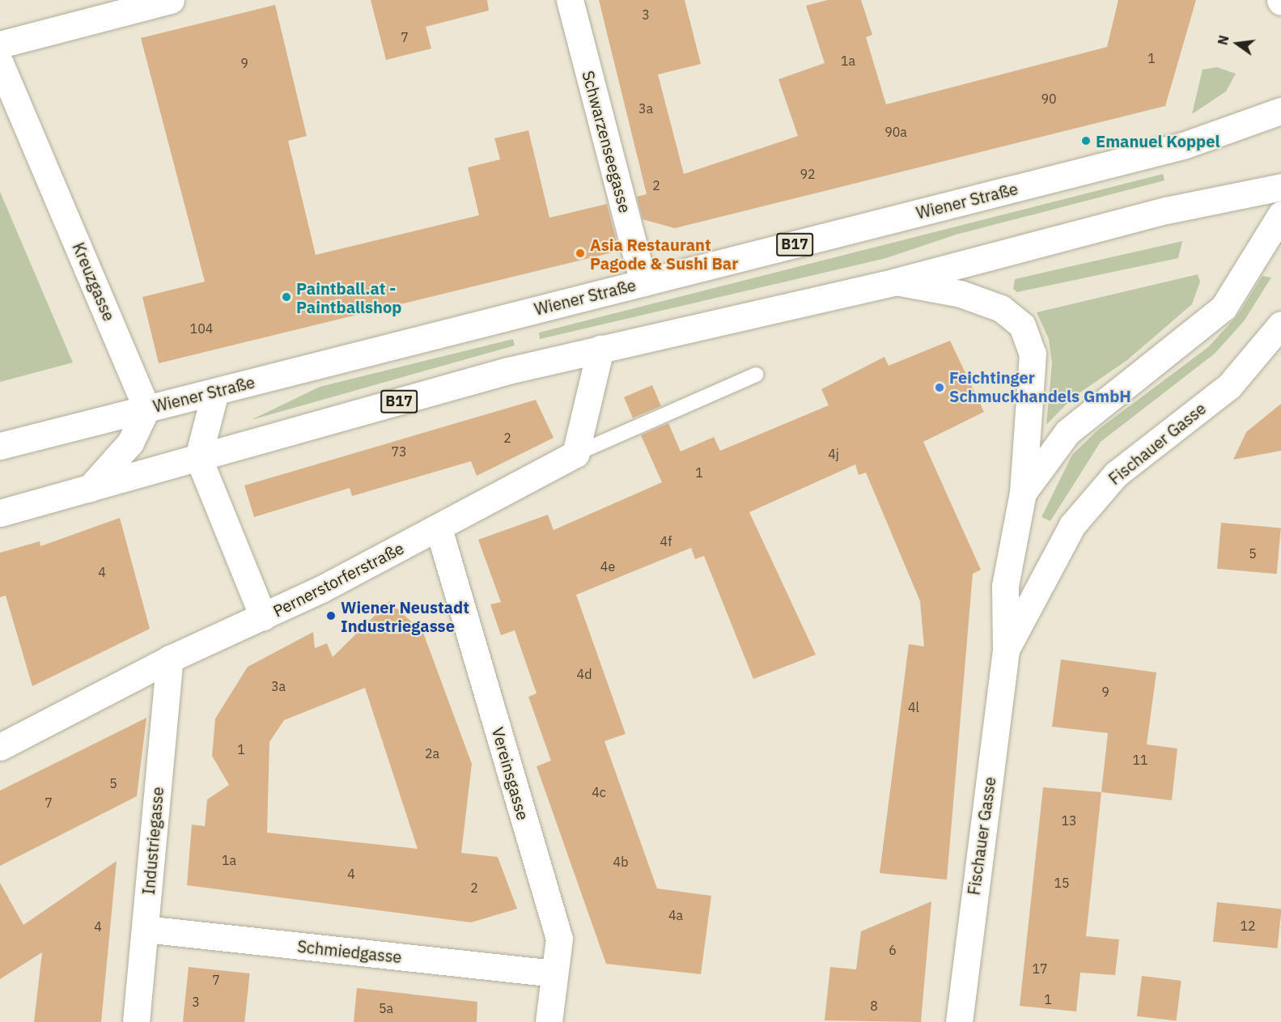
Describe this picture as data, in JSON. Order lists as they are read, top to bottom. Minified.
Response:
{"streets":{"main road":["Schwarzenseegasse","Wiener Straße","B17","Kreuzgasse","Fischauer Gasse","Pernerstorferstraße","Vereinsgasse","Industriegasse","Schmiedgasse"]},"crossings":[["Schwarzenseegasse","Wiener Straße"],["Wiener Straße","Kreuzgasse"],["B17","Fischauer Gasse"],["Pernerstorferstraße","Vereinsgasse"],["Pernerstorferstraße","Industriegasse"],["Vereinsgasse","Schmiedgasse"],["Industriegasse","Schmiedgasse"]],"places":["Emanuel Koppel","Asia Restaurant Pagode & Sushi Bar","Paintball.at - Paintballshop","Feichtinger Schmuckhandels GmbH","Wiener Neustadt Industriegasse"],"house_numbers":["3","7","1","1a","9","90","3a","90a","92","2","104","2","73","4j","1","4f","5","4e","4","4d","3a","9","4l","1","2a","11","5","4c","7","13","1a","4b","4","15","2","4a","12","4","6","17","7","1","3","8","5a"],"north":"left"}
